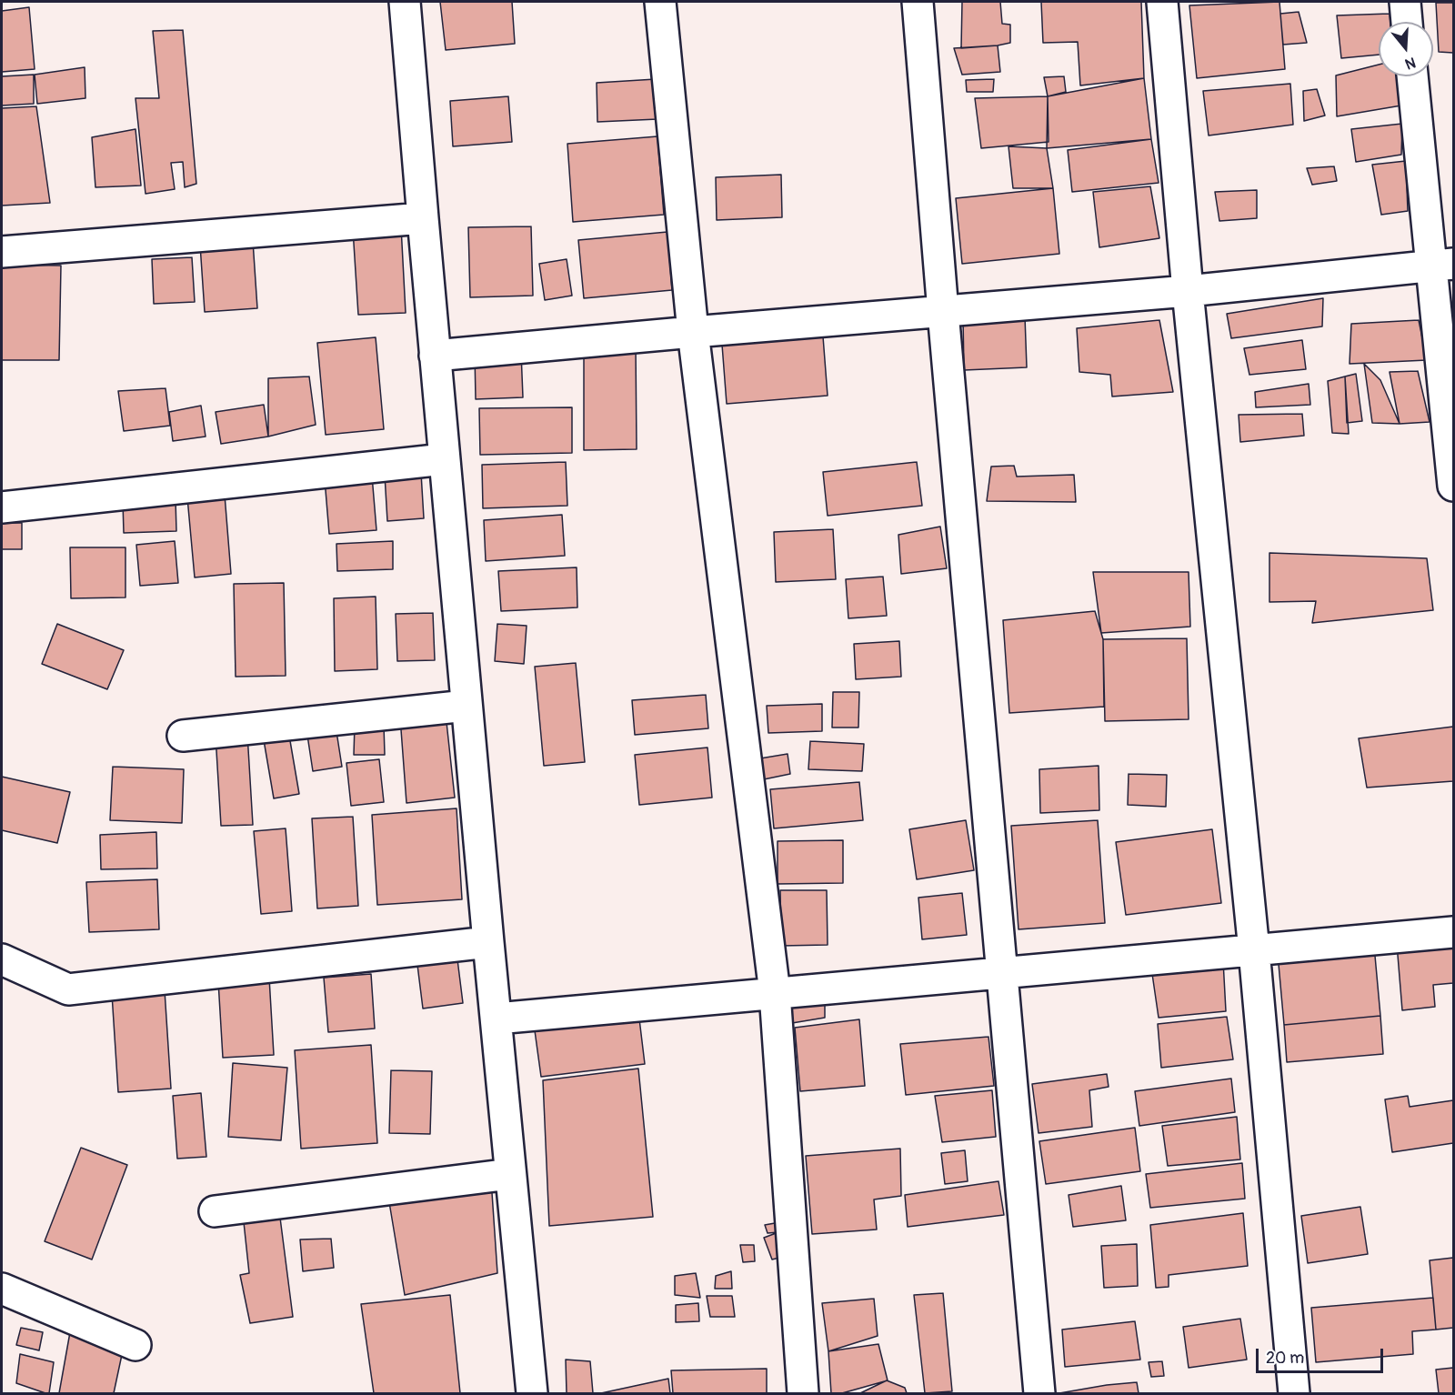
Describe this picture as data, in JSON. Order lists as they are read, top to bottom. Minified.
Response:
{"scale_bar":"20 m","north":"bottom"}
